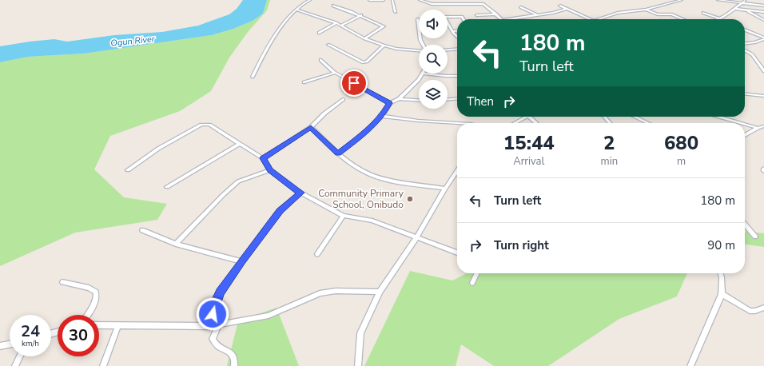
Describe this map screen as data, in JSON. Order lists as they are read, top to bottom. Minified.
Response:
{"water":["Ogun River"],"places":["Community Primary School, Onibudo"],"page":{"turn":["180 m","Turn left"],"then":"Then","eta":["15:44","Arrival","2","min","680","m"],"list":[{"name":"Turn left","value":"180 m"},{"name":"Turn right","value":"90 m"}],"speed":"24 km/h","limit":"30"}}
